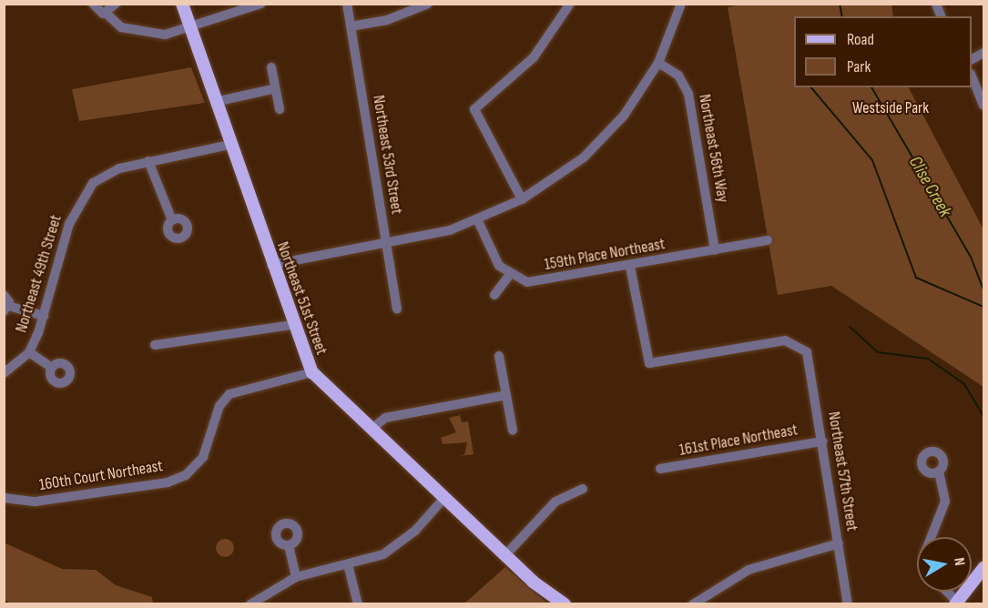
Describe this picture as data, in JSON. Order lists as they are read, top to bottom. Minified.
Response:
{"streets":{"main road":["Northeast 51st Street"],"street":["Northeast 56th Way","Northeast 53rd Street","159th Place Northeast","Northeast 49th Street","161st Place Northeast","Northeast 57th Street","160th Court Northeast"]},"crossings":[["Northeast 56th Way","159th Place Northeast"],["159th Place Northeast","Northeast 57th Street"],["Northeast 51st Street","160th Court Northeast"],["161st Place Northeast","Northeast 57th Street"]],"water":["Clise Creek"],"parks":["Westside Park"],"legend":["Road","Park"],"north":"right"}
